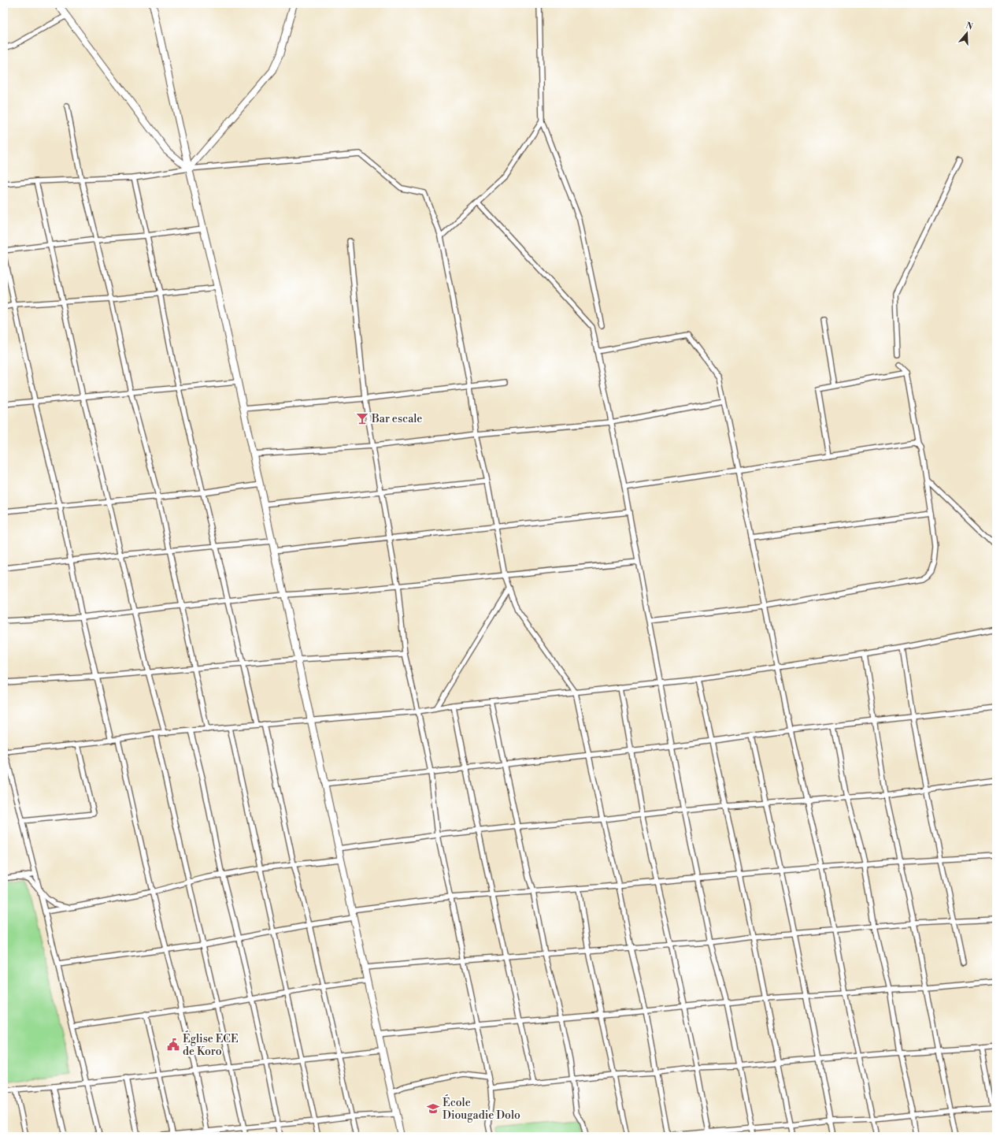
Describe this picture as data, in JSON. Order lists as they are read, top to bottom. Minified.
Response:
{"places":{"bar":["Bar escale"],"public building":["Église ECE de Koro"],"school or university":["École Diougadie Dolo"]},"north":"top"}
